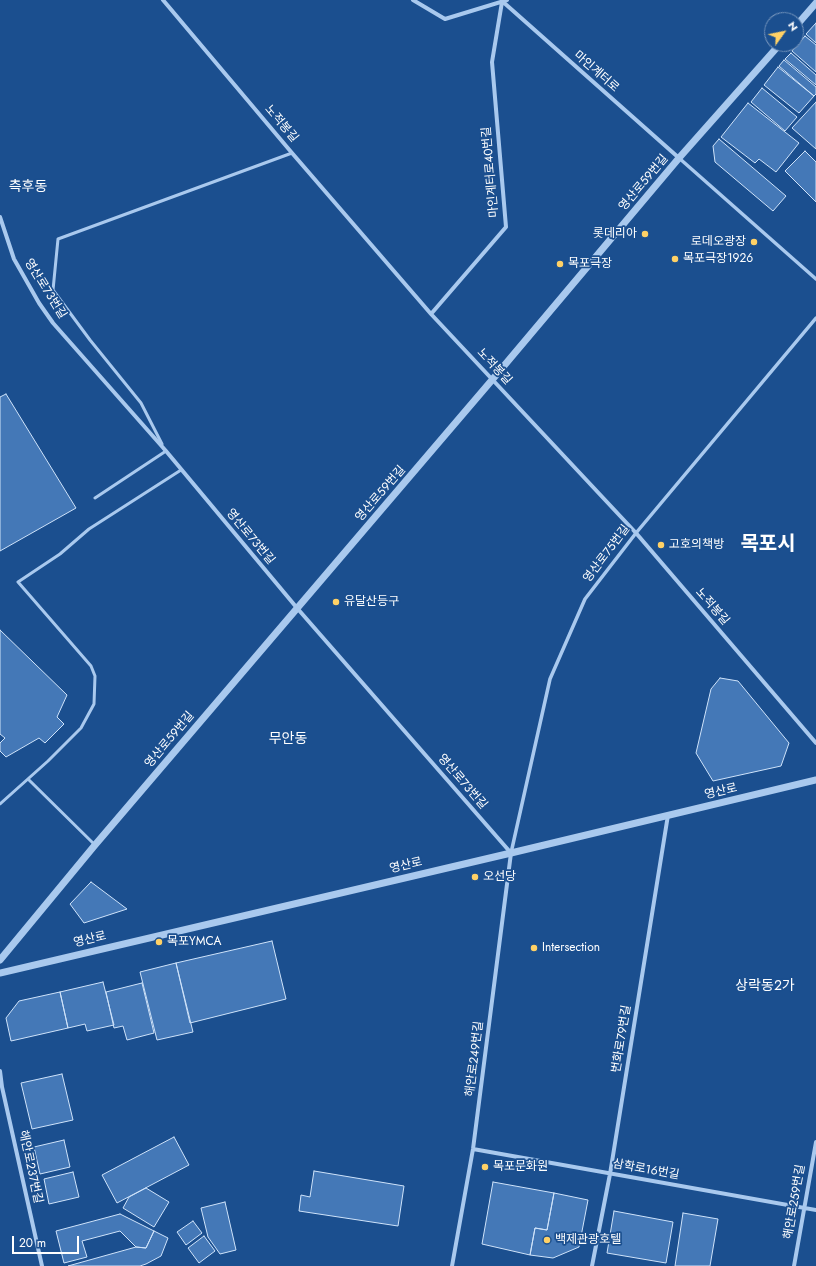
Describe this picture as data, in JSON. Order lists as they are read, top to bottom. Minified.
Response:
{"streets":{"street":["마인계터로","노적봉길","마인계터로40번길","영산로59번길","영산로73번길","영산로75번길","영산로","번화로79번길","해안로249번길","해안로237번길","삼학로16번길","해안로259번길"]},"crossings":[["마인계터로","마인계터로40번길"],["마인계터로","영산로59번길"],["노적봉길","마인계터로40번길"],["노적봉길","영산로59번길"],["노적봉길","영산로75번길"],["영산로59번길","영산로73번길"],["영산로73번길","영산로75번길"],["영산로73번길","영산로"],["영산로73번길","해안로249번길"],["영산로75번길","영산로"],["영산로75번길","해안로249번길"],["영산로","번화로79번길"],["영산로","해안로249번길"],["번화로79번길","삼학로16번길"],["해안로249번길","삼학로16번길"],["삼학로16번길","해안로259번길"]],"districts":["측후동","목포시","무안동","상락동2가"],"places":["롯데리아","로데오광장","목포극장1926","목포극장","고호의책방","유달산등구","오선당","목포YMCA","Intersection","목포문화원","백제관광호텔"],"scale_bar":"20 m","north":"top right"}
